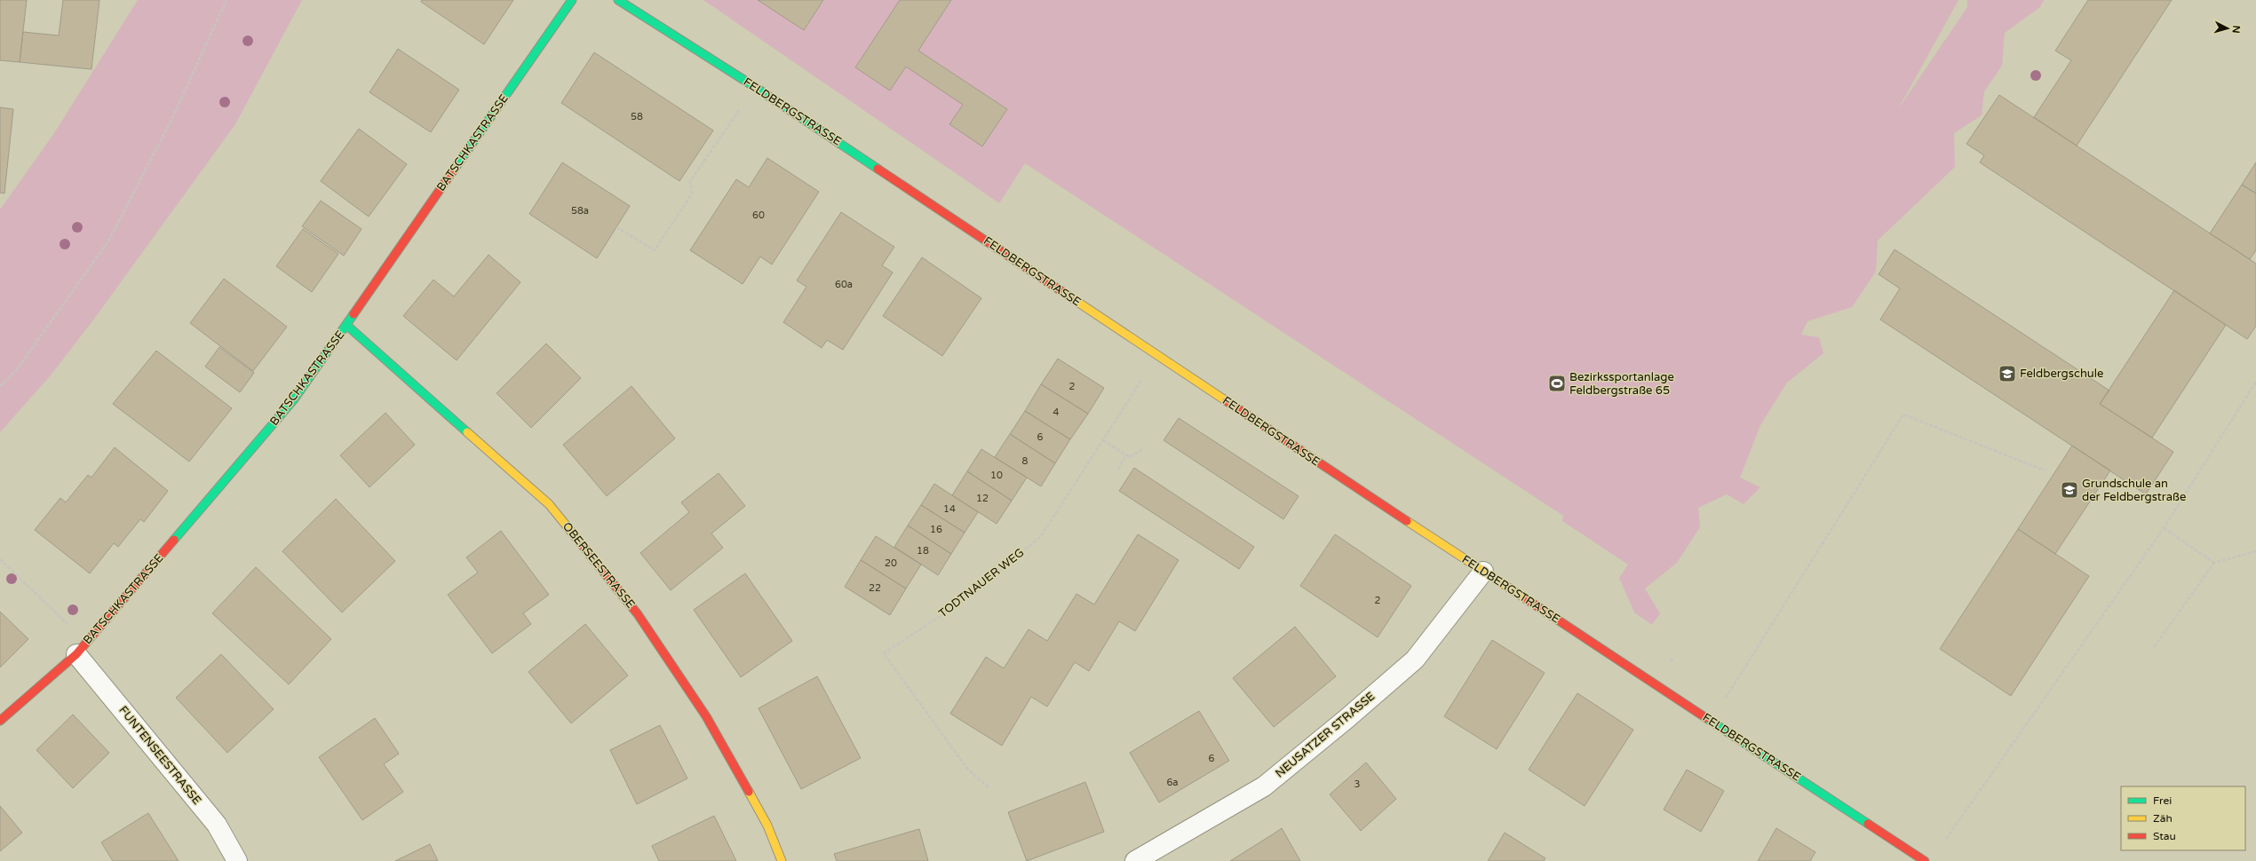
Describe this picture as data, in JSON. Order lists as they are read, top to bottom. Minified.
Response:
{"streets":{"street":["FELDBERGSTRASSE","BATSCHKASTRASSE","OBERSEESTRASSE","NEUSATZER STRASSE","FUNTENSEESTRASSE"],"path":["TODTNAUER WEG"]},"crossings":[["FELDBERGSTRASSE","TODTNAUER WEG"],["FELDBERGSTRASSE","NEUSATZER STRASSE"],["BATSCHKASTRASSE","OBERSEESTRASSE"],["BATSCHKASTRASSE","FUNTENSEESTRASSE"]],"places":{"school or university":["Feldbergschule","Grundschule an der Feldbergstraße"],"sports":["Bezirkssportanlage Feldbergstraße 65"]},"house_numbers":["58","58a","60","60a","2","4","6","8","10","12","14","16","18","20","22","2","6","6a","3"],"legend":["Frei","Zäh","Stau"],"north":"right"}
